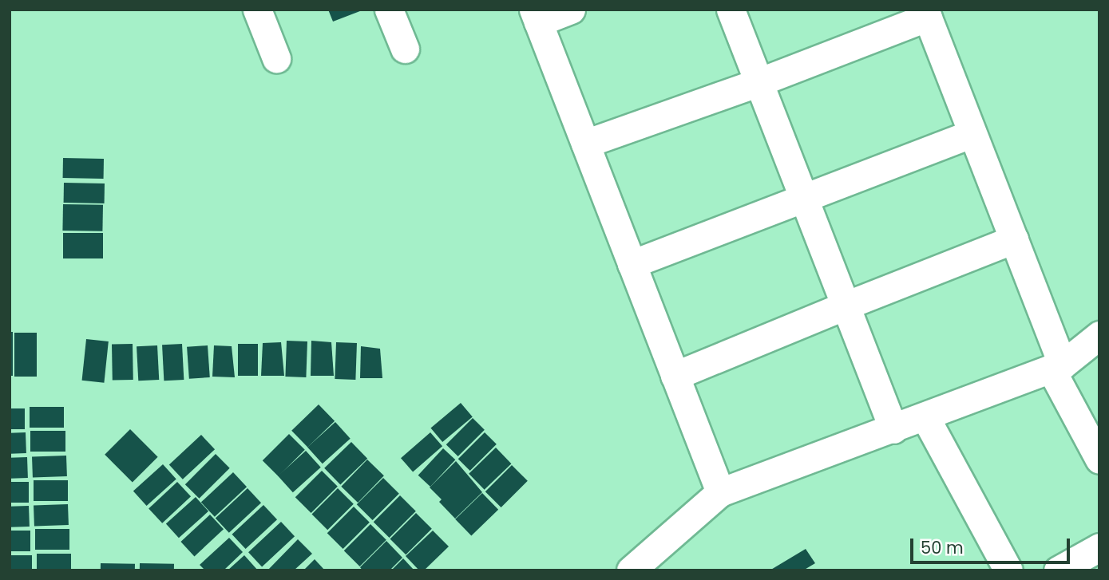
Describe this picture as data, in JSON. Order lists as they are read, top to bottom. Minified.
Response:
{"scale_bar":"50 m"}
